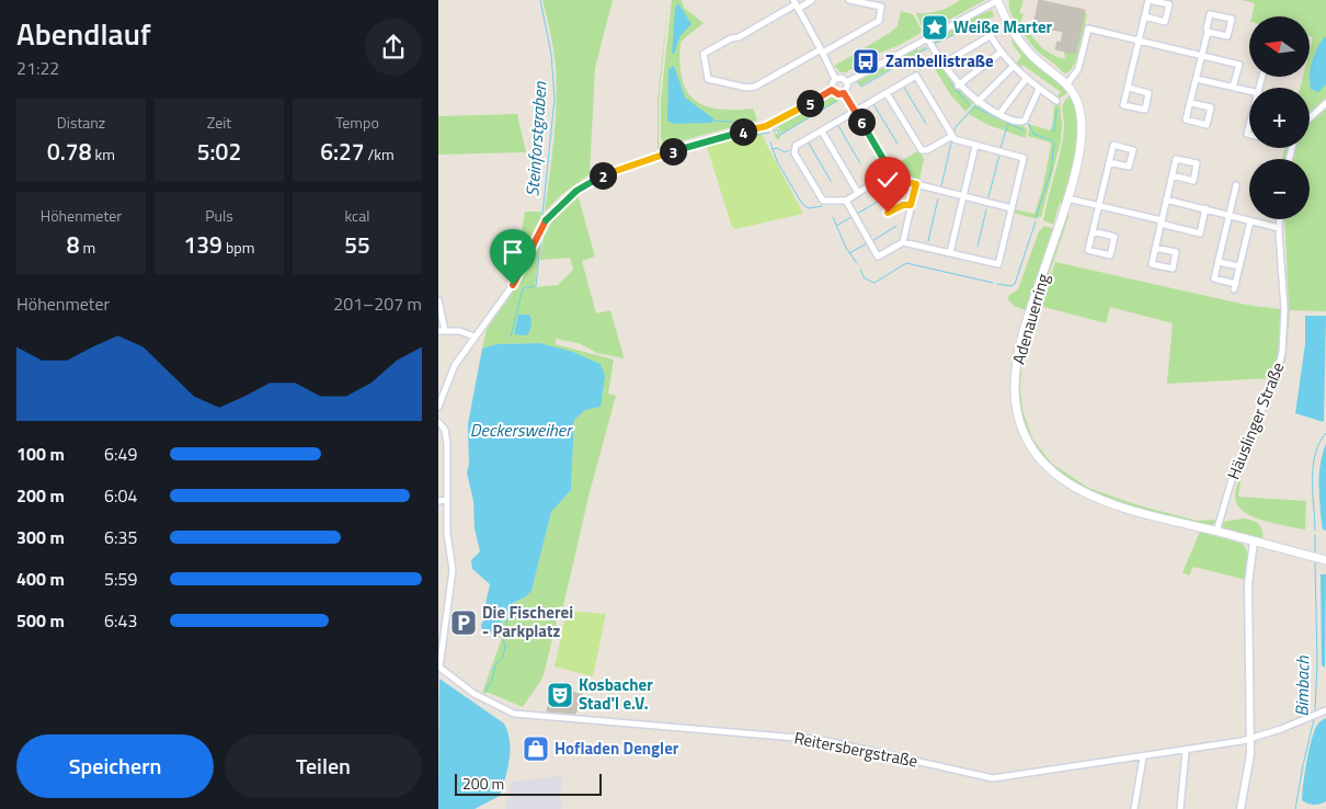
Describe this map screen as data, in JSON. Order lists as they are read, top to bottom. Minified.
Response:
{"streets":{"main road":["Adenauerring"],"street":["Häuslinger Straße","Reitersbergstraße"]},"crossings":[["Adenauerring","Häuslinger Straße"]],"water":["Steinforstgraben","Deckersweiher","Bimbach"],"places":{"place":["Weiße Marter"],"bus stop":["Zambellistraße"],"parking":["Die Fischerei - Parkplatz"],"theatre":["Kosbacher Stad'l e.V."],"shop":["Hofladen Dengler"]},"scale_bar":"200 m","north":"left","page":{"heading":["Abendlauf","21:22"],"map_buttons":["+","−"],"pins":["5","6","4","3","2"],"stats":[["Distanz","0.78 km"],["Zeit","5:02"],["Tempo","6:27 /km"],["Höhenmeter","8 m"],["Puls","139 bpm"],["kcal","55"]],"chart":["Höhenmeter","201–207 m"],"list":[{"name":"100 m","note":"6:49"},{"name":"200 m","note":"6:04"},{"name":"300 m","note":"6:35"},{"name":"400 m","note":"5:59"},{"name":"500 m","note":"6:43"}],"buttons":["Speichern","Teilen"],"scale":"200 m"}}
